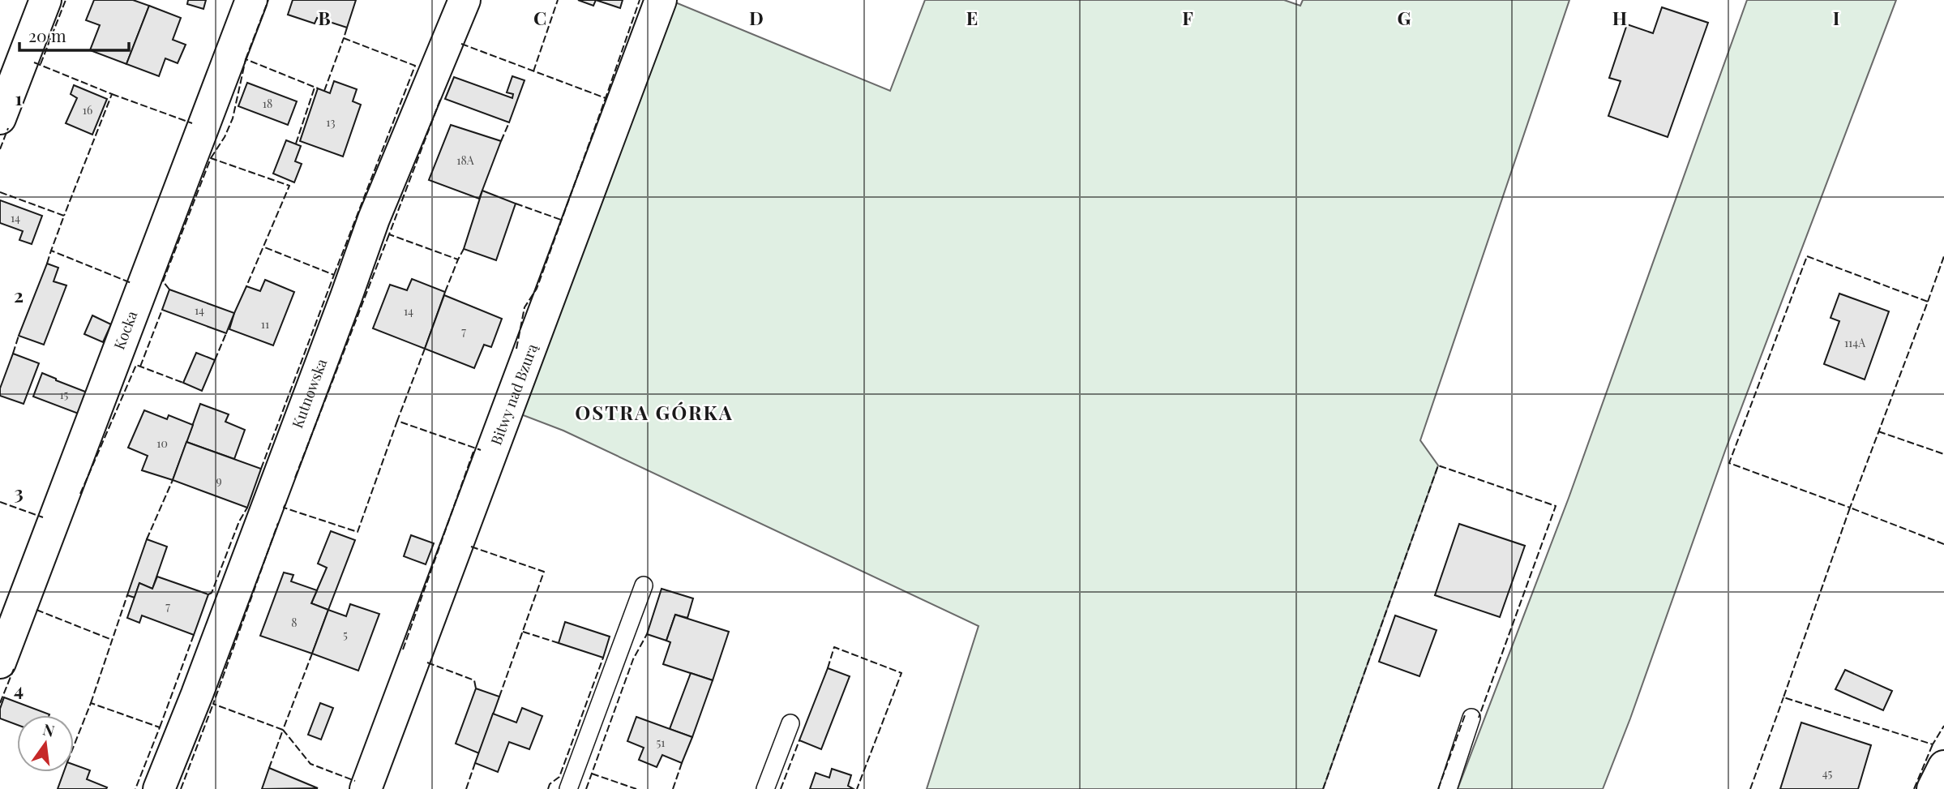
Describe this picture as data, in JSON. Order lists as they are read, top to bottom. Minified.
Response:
{"streets":{"street":["Kocka","Kutnowska","Bitwy nad Bzurą"]},"districts":["OSTRA GÓRKA"],"house_numbers":["18","16","13","18A","14","14","14","11","7","114A","15","10","9","7","8","5","51","45"],"scale_bar":"20 m","north":"top","grid":{"columns":["B","C","D","E","F","G","H","I"],"rows":["1","2","3","4"]}}
